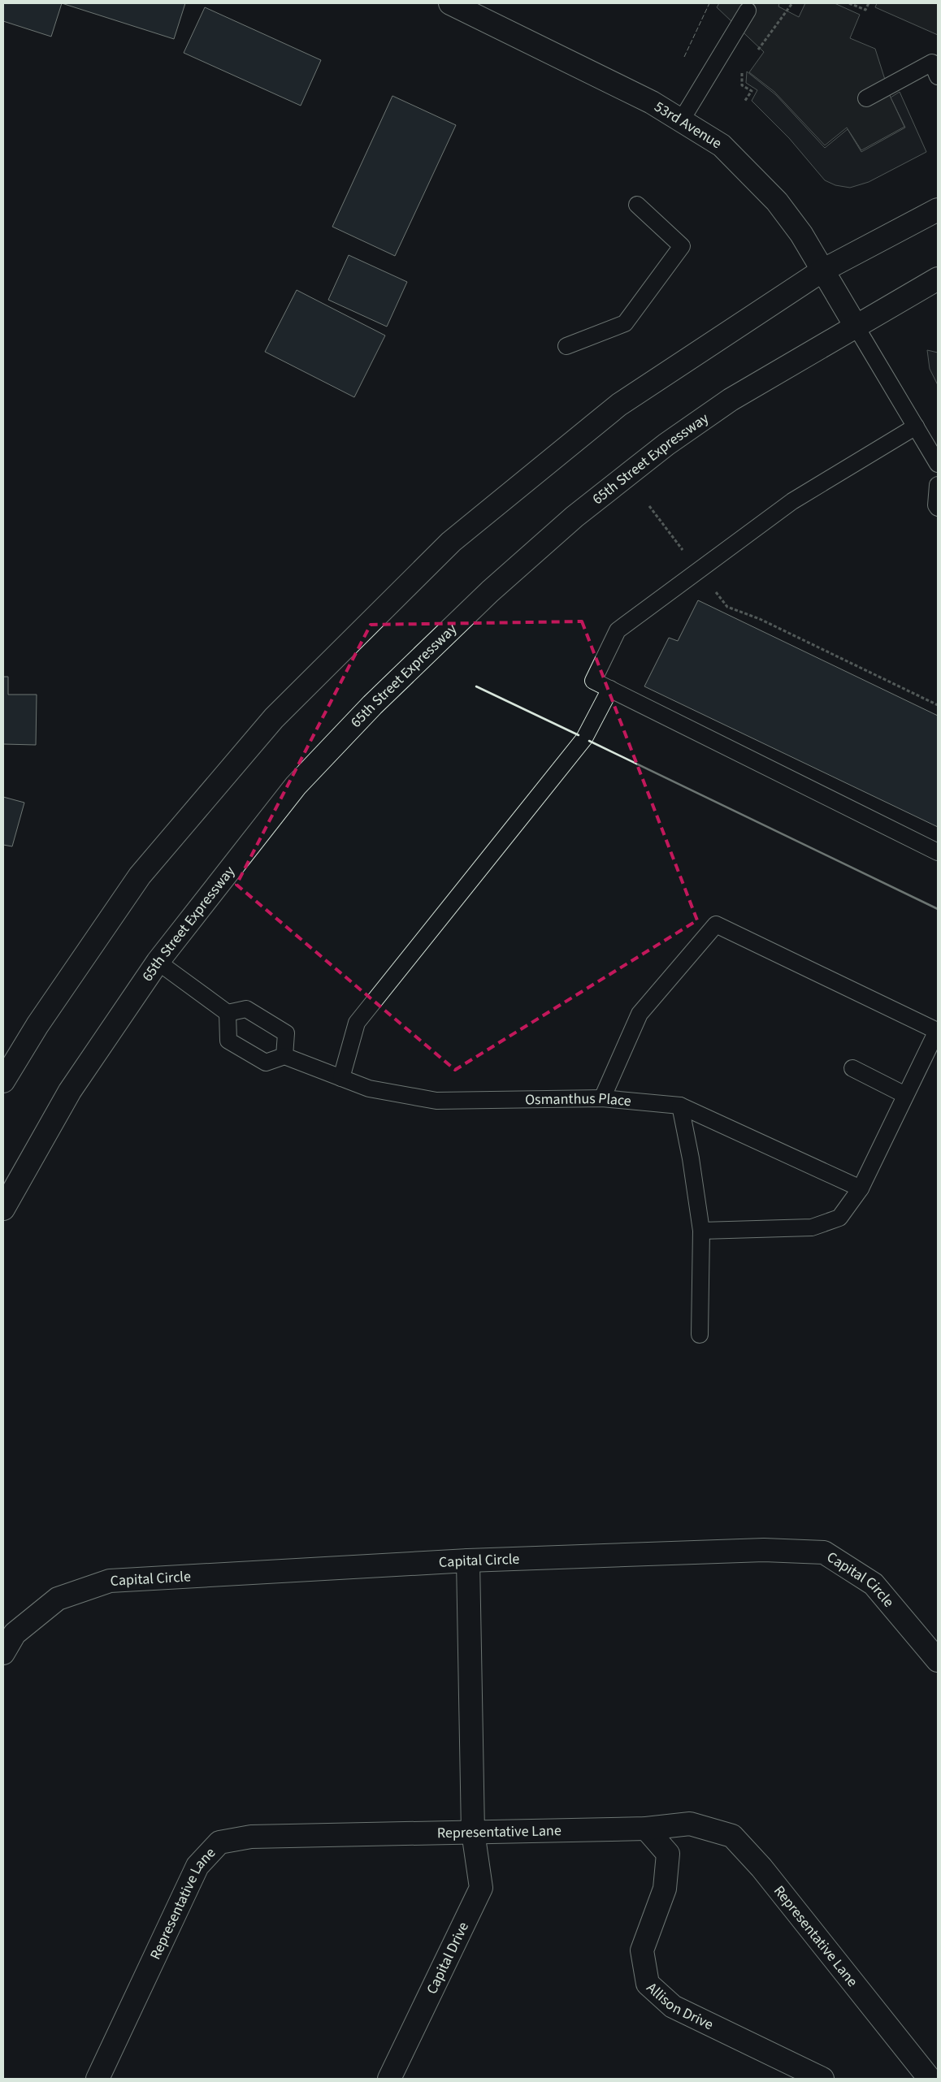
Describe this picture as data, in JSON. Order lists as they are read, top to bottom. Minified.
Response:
{"streets":{"street":["53rd Avenue","65th Street Expressway","Capital Circle","Representative Lane","Capital Drive","Allison Drive"],"lane":["Osmanthus Place"]},"crossings":[["53rd Avenue","65th Street Expressway"],["Capital Circle","Capital Drive"],["Representative Lane","Capital Drive"],["Representative Lane","Allison Drive"]]}
